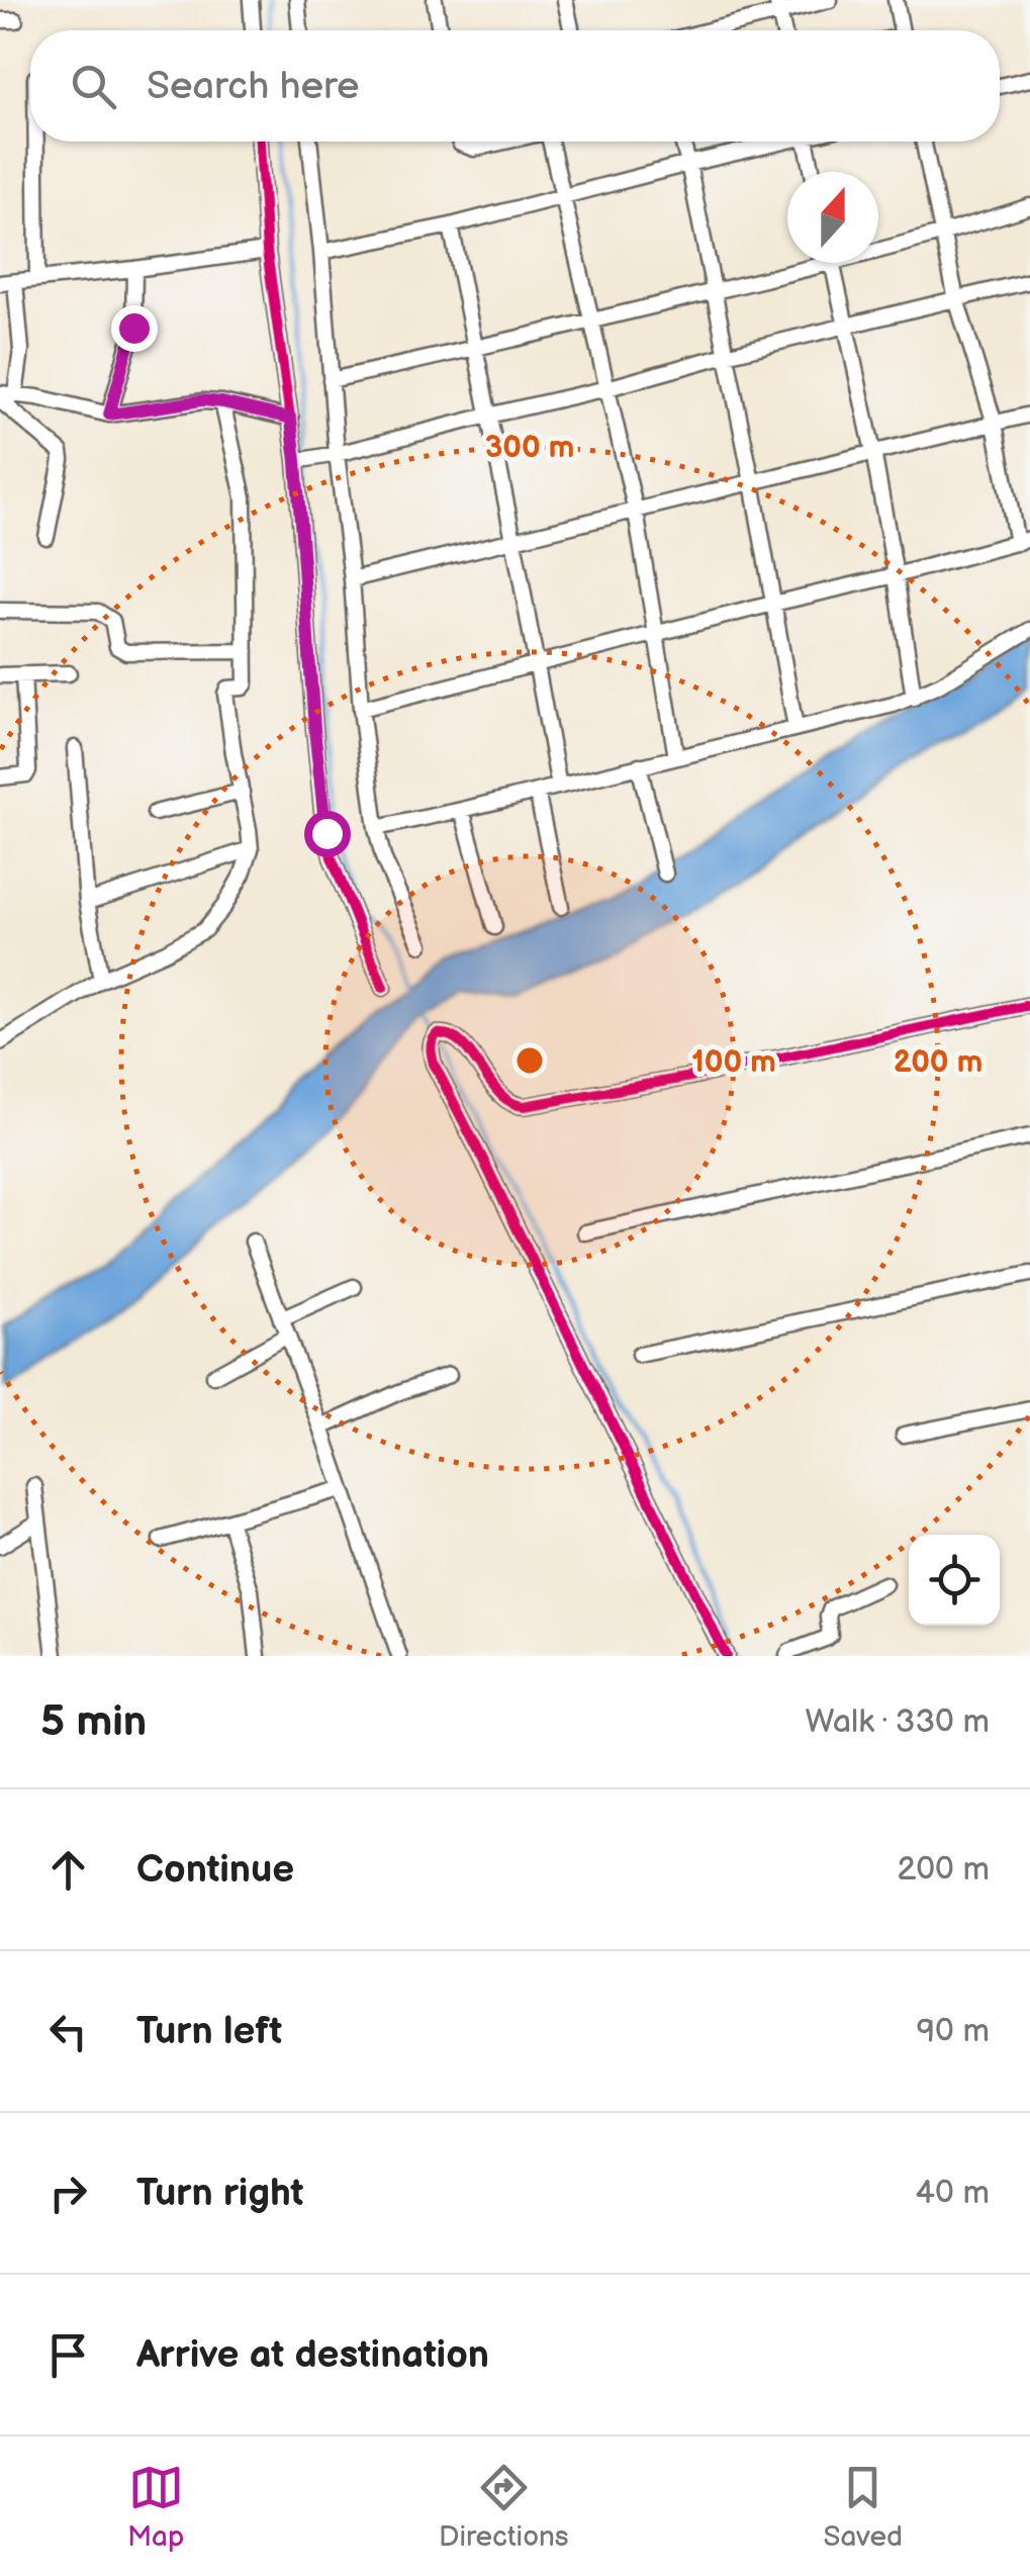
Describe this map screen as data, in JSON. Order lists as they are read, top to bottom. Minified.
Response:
{"north":"top","page":{"search":"Search here","heading":["5 min","Walk · 330 m"],"list":[["Continue","200 m"],["Turn left","90 m"],["Turn right","40 m"],"Arrive at destination"],"nav":["Map","Directions","Saved"]},"rings":["300 m","100 m","200 m"]}
